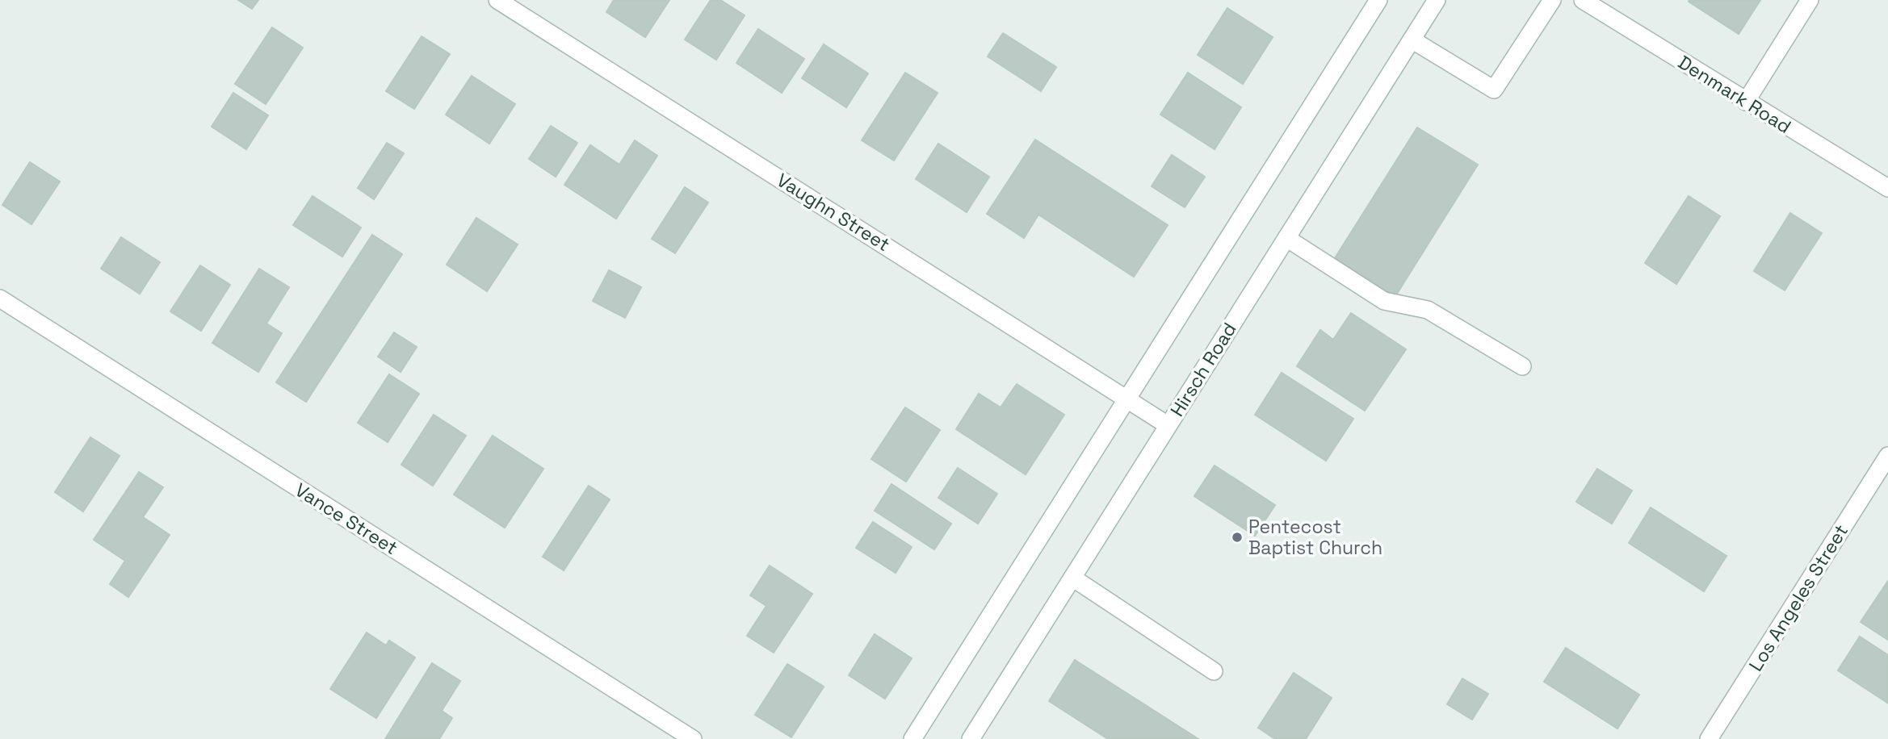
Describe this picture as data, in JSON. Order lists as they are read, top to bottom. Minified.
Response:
{"streets":{"street":["Denmark Road","Vaughn Street","Hirsch Road","Vance Street","Los Angeles Street"]},"crossings":[["Vaughn Street","Hirsch Road"]],"places":["Pentecost Baptist Church"]}
